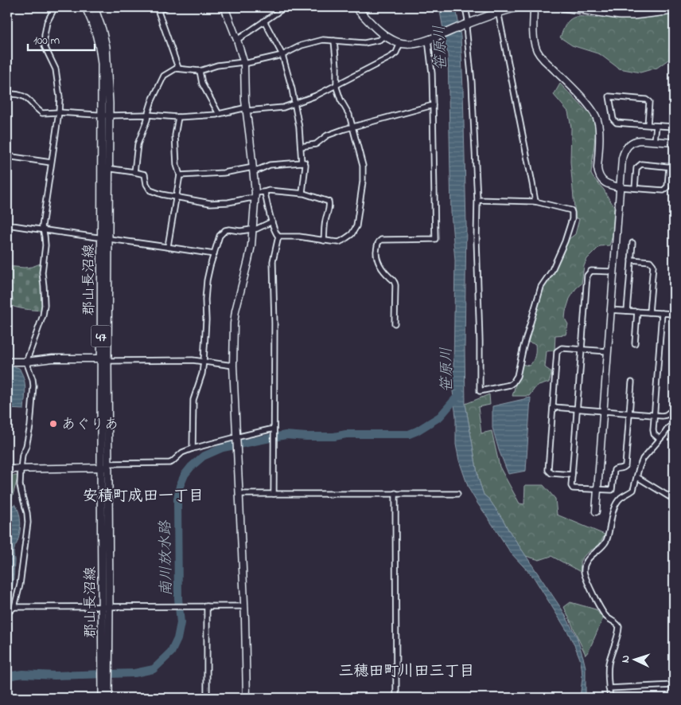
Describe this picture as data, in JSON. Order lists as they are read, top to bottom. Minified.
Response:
{"streets":{"main road":["郡山長沼線","47"]},"districts":["安積町成田一丁目","三穂田町川田三丁目"],"water":["笹原川","南川放水路"],"places":["あぐりあ"],"scale_bar":"100 m","north":"left"}
